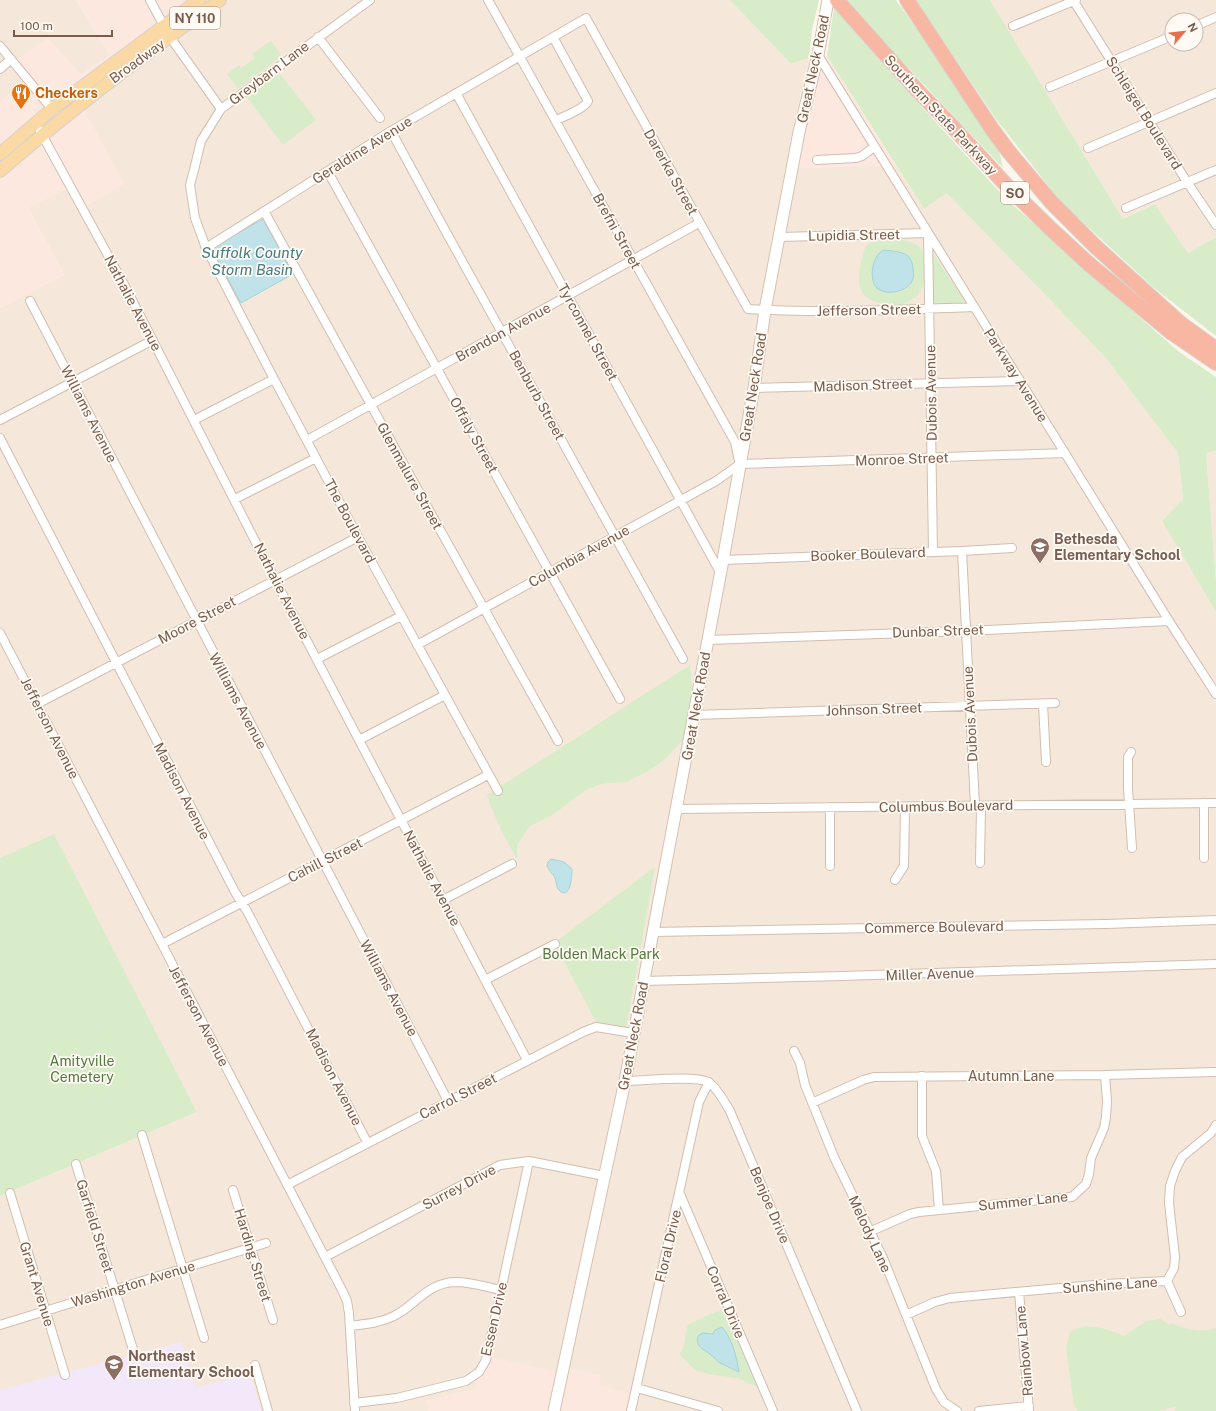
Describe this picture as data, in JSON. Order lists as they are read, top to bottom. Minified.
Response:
{"streets":{"highway":["Southern State Parkway","SO"],"main road":["NY 110","Broadway","Great Neck Road"],"street":["Greybarn Lane","Schleigel Boulevard","Geraldine Avenue","Darerka Street","Brefni Street","Lupidia Street","Nathalie Avenue","Jefferson Street","Brandon Avenue","Tyrconnel Street","Parkway Avenue","Madison Street","Dubois Avenue","Benburb Street","Williams Avenue","Offaly Street","Monroe Street","Glenmalure Street","The Boulevard","Booker Boulevard","Columbia Avenue","Moore Street","Dunbar Street","Johnson Street","Jefferson Avenue","Madison Avenue","Columbus Boulevard","Cahill Street","Commerce Boulevard","Miller Avenue","Autumn Lane","Carrol Street","Surrey Drive","Summer Lane","Benjoe Drive","Garfield Street","Melody Lane","Floral Drive","Harding Street","Grant Avenue","Washington Avenue","Sunshine Lane","Corral Drive","Essen Drive","Rainbow Lane"]},"crossings":[["Broadway","Greybarn Lane"],["Broadway","Nathalie Avenue"],["Great Neck Road","Darerka Street"],["Great Neck Road","Brefni Street"],["Great Neck Road","Lupidia Street"],["Great Neck Road","Jefferson Street"],["Great Neck Road","Tyrconnel Street"],["Great Neck Road","Parkway Avenue"],["Great Neck Road","Madison Street"],["Great Neck Road","Monroe Street"],["Great Neck Road","Booker Boulevard"],["Great Neck Road","Columbia Avenue"],["Great Neck Road","Dunbar Street"],["Great Neck Road","Johnson Street"],["Great Neck Road","Columbus Boulevard"],["Great Neck Road","Commerce Boulevard"],["Great Neck Road","Miller Avenue"],["Great Neck Road","Carrol Street"],["Great Neck Road","Surrey Drive"],["Greybarn Lane","The Boulevard"],["Geraldine Avenue","Darerka Street"],["Geraldine Avenue","Brefni Street"],["Geraldine Avenue","Tyrconnel Street"],["Geraldine Avenue","Benburb Street"],["Geraldine Avenue","Offaly Street"],["Geraldine Avenue","Glenmalure Street"],["Geraldine Avenue","The Boulevard"],["Darerka Street","Jefferson Street"],["Darerka Street","Brandon Avenue"],["Brefni Street","Brandon Avenue"],["Brefni Street","Monroe Street"],["Brefni Street","Columbia Avenue"],["Lupidia Street","Parkway Avenue"],["Lupidia Street","Dubois Avenue"],["Nathalie Avenue","Moore Street"],["Nathalie Avenue","Cahill Street"],["Nathalie Avenue","Carrol Street"],["Jefferson Street","Parkway Avenue"],["Jefferson Street","Dubois Avenue"],["Brandon Avenue","Tyrconnel Street"],["Brandon Avenue","Benburb Street"],["Brandon Avenue","Offaly Street"],["Brandon Avenue","Glenmalure Street"],["Brandon Avenue","The Boulevard"],["Tyrconnel Street","Columbia Avenue"],["Parkway Avenue","Madison Street"],["Parkway Avenue","Dubois Avenue"],["Parkway Avenue","Monroe Street"],["Parkway Avenue","Dunbar Street"],["Madison Street","Dubois Avenue"],["Dubois Avenue","Monroe Street"],["Dubois Avenue","Booker Boulevard"],["Dubois Avenue","Dunbar Street"],["Dubois Avenue","Johnson Street"],["Dubois Avenue","Columbus Boulevard"],["Benburb Street","Columbia Avenue"],["Williams Avenue","Moore Street"],["Williams Avenue","Cahill Street"],["Williams Avenue","Carrol Street"],["Offaly Street","Columbia Avenue"],["Monroe Street","Columbia Avenue"],["Glenmalure Street","Columbia Avenue"],["The Boulevard","Columbia Avenue"],["The Boulevard","Moore Street"],["The Boulevard","Cahill Street"],["Moore Street","Jefferson Avenue"],["Moore Street","Madison Avenue"],["Jefferson Avenue","Cahill Street"],["Jefferson Avenue","Carrol Street"],["Jefferson Avenue","Surrey Drive"],["Jefferson Avenue","Essen Drive"],["Madison Avenue","Cahill Street"],["Madison Avenue","Carrol Street"],["Autumn Lane","Summer Lane"],["Autumn Lane","Melody Lane"],["Surrey Drive","Essen Drive"],["Summer Lane","Melody Lane"],["Benjoe Drive","Floral Drive"],["Garfield Street","Washington Avenue"],["Melody Lane","Sunshine Lane"],["Floral Drive","Corral Drive"],["Harding Street","Washington Avenue"],["Grant Avenue","Washington Avenue"],["Sunshine Lane","Rainbow Lane"]],"water":["Suffolk County Storm Basin"],"parks":["Bolden Mack Park","Amityville Cemetery"],"places":{"restaurant":["Checkers"],"school or university":["Bethesda Elementary School","Northeast Elementary School"]},"scale_bar":"100 m","north":"top right"}
